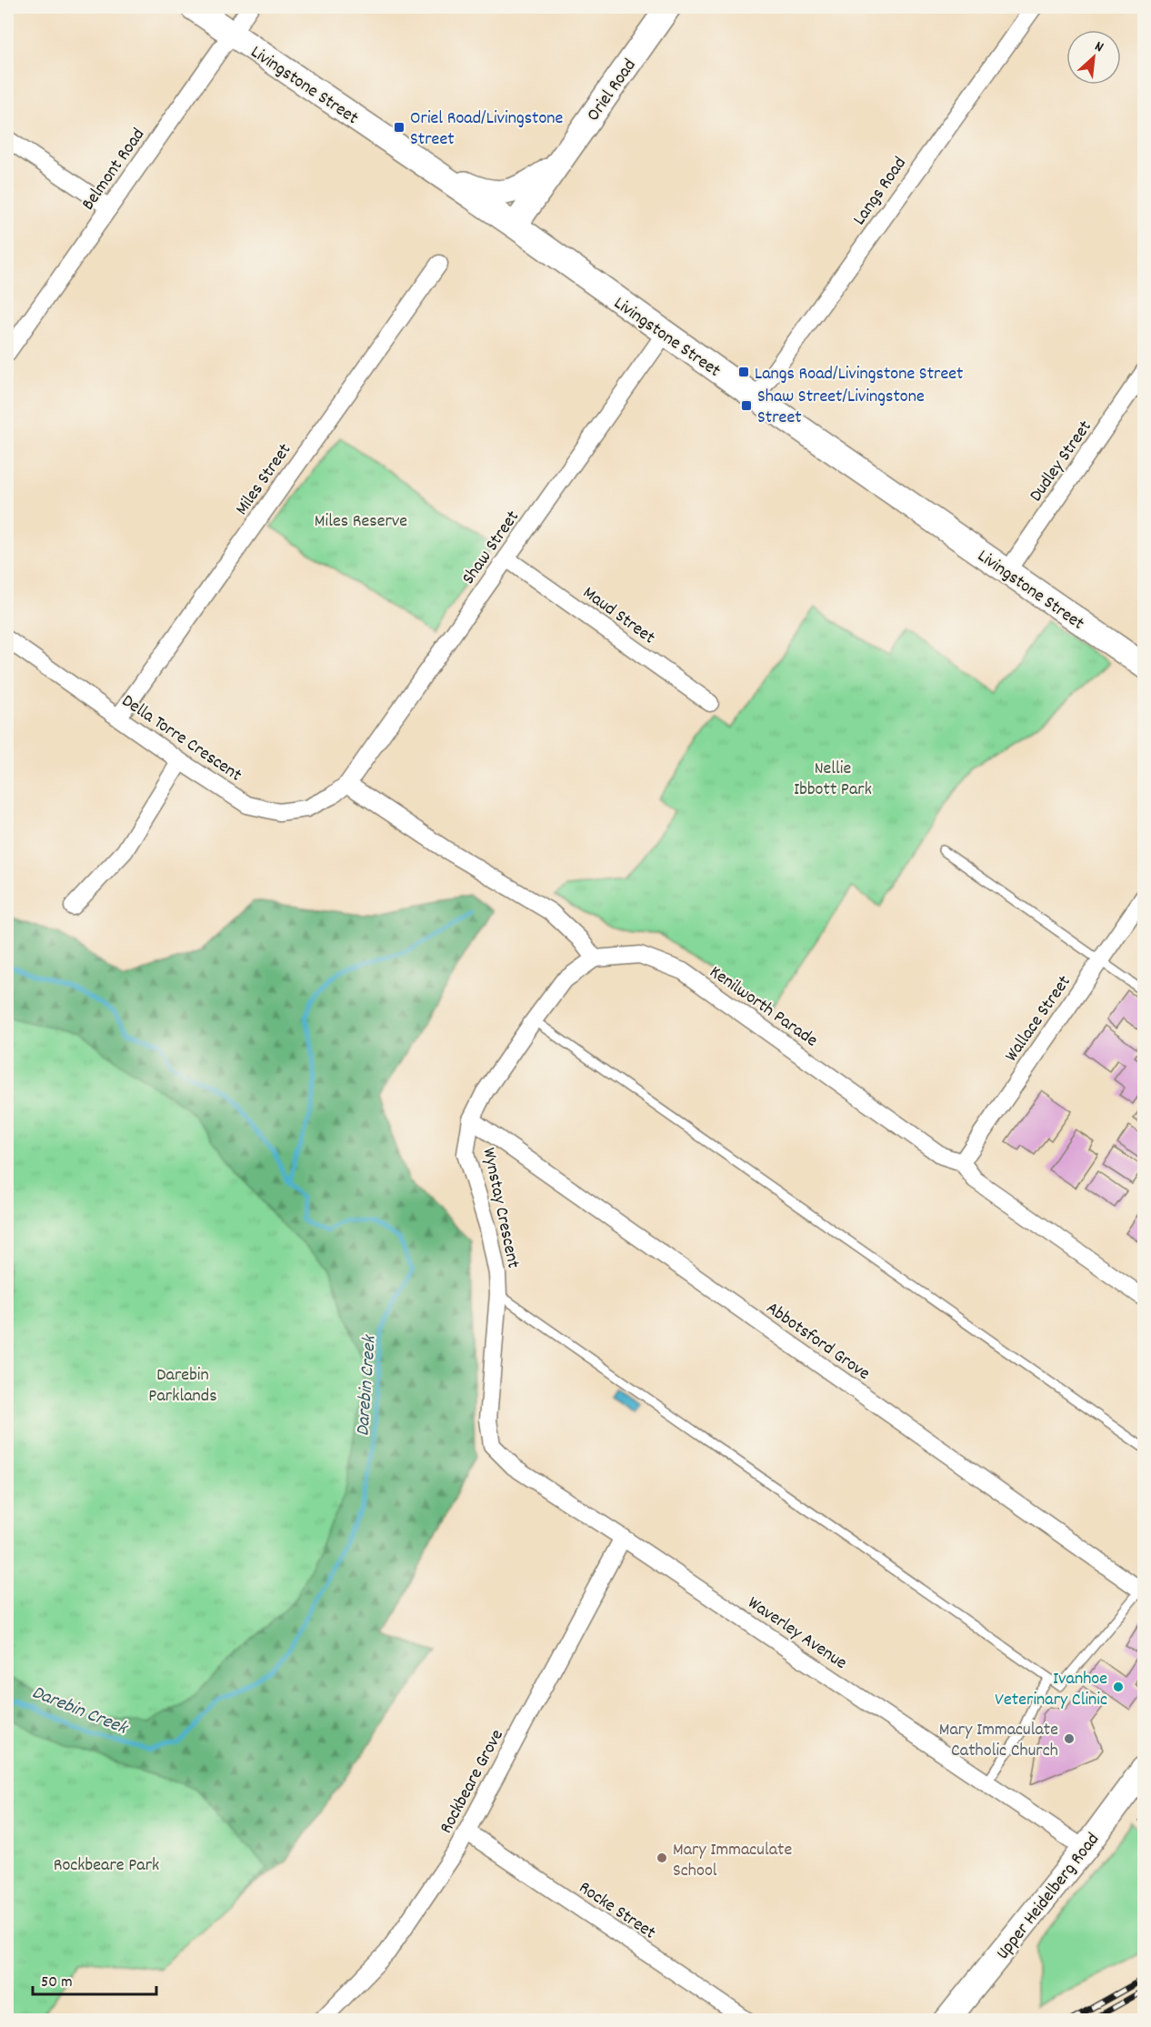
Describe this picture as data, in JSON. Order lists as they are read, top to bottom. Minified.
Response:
{"streets":{"main road":["Livingstone Street","Oriel Road","Upper Heidelberg Road"],"street":["Belmont Road","Langs Road","Dudley Street","Miles Street","Shaw Street","Maud Street","Della Torre Crescent","Kenilworth Parade","Wallace Street","Wynstay Crescent","Abbotsford Grove","Waverley Avenue","Rockbeare Grove","Rocke Street"]},"crossings":[["Livingstone Street","Oriel Road"],["Livingstone Street","Belmont Road"],["Livingstone Street","Langs Road"],["Livingstone Street","Dudley Street"],["Livingstone Street","Shaw Street"],["Miles Street","Della Torre Crescent"],["Shaw Street","Maud Street"],["Shaw Street","Della Torre Crescent"],["Kenilworth Parade","Wallace Street"],["Kenilworth Parade","Wynstay Crescent"],["Wynstay Crescent","Abbotsford Grove"],["Wynstay Crescent","Waverley Avenue"],["Waverley Avenue","Rockbeare Grove"],["Waverley Avenue","Upper Heidelberg Road"],["Rockbeare Grove","Rocke Street"]],"water":["Darebin Creek"],"parks":["Miles Reserve","Nellie Ibbott Park","Darebin Parklands","Rockbeare Park"],"places":{"transit":["Oriel Road/Livingstone Street","Langs Road/Livingstone Street","Shaw Street/Livingstone Street"],"other":["Ivanhoe Veterinary Clinic","Mary Immaculate Catholic Church","Mary Immaculate School"]},"scale_bar":"50 m","north":"top right"}
